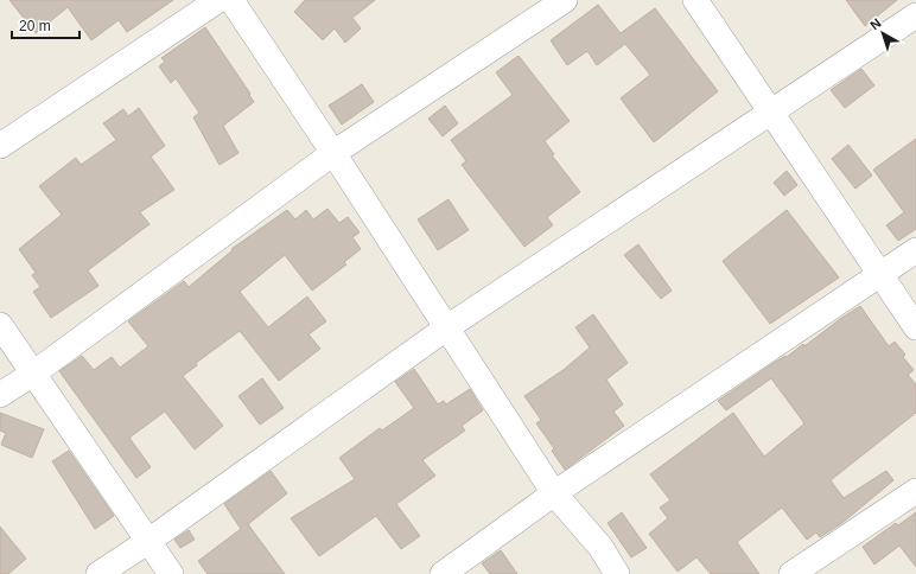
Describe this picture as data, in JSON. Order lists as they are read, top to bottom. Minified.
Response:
{"scale_bar":"20 m","north":"top left"}
